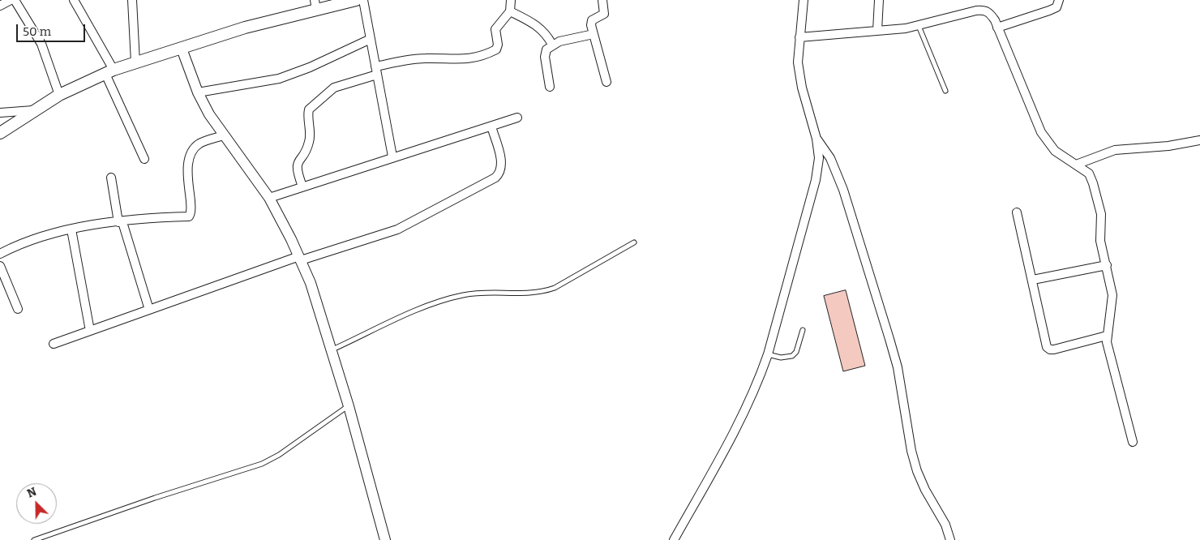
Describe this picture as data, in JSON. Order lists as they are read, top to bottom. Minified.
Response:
{"scale_bar":"50 m","north":"top left"}
